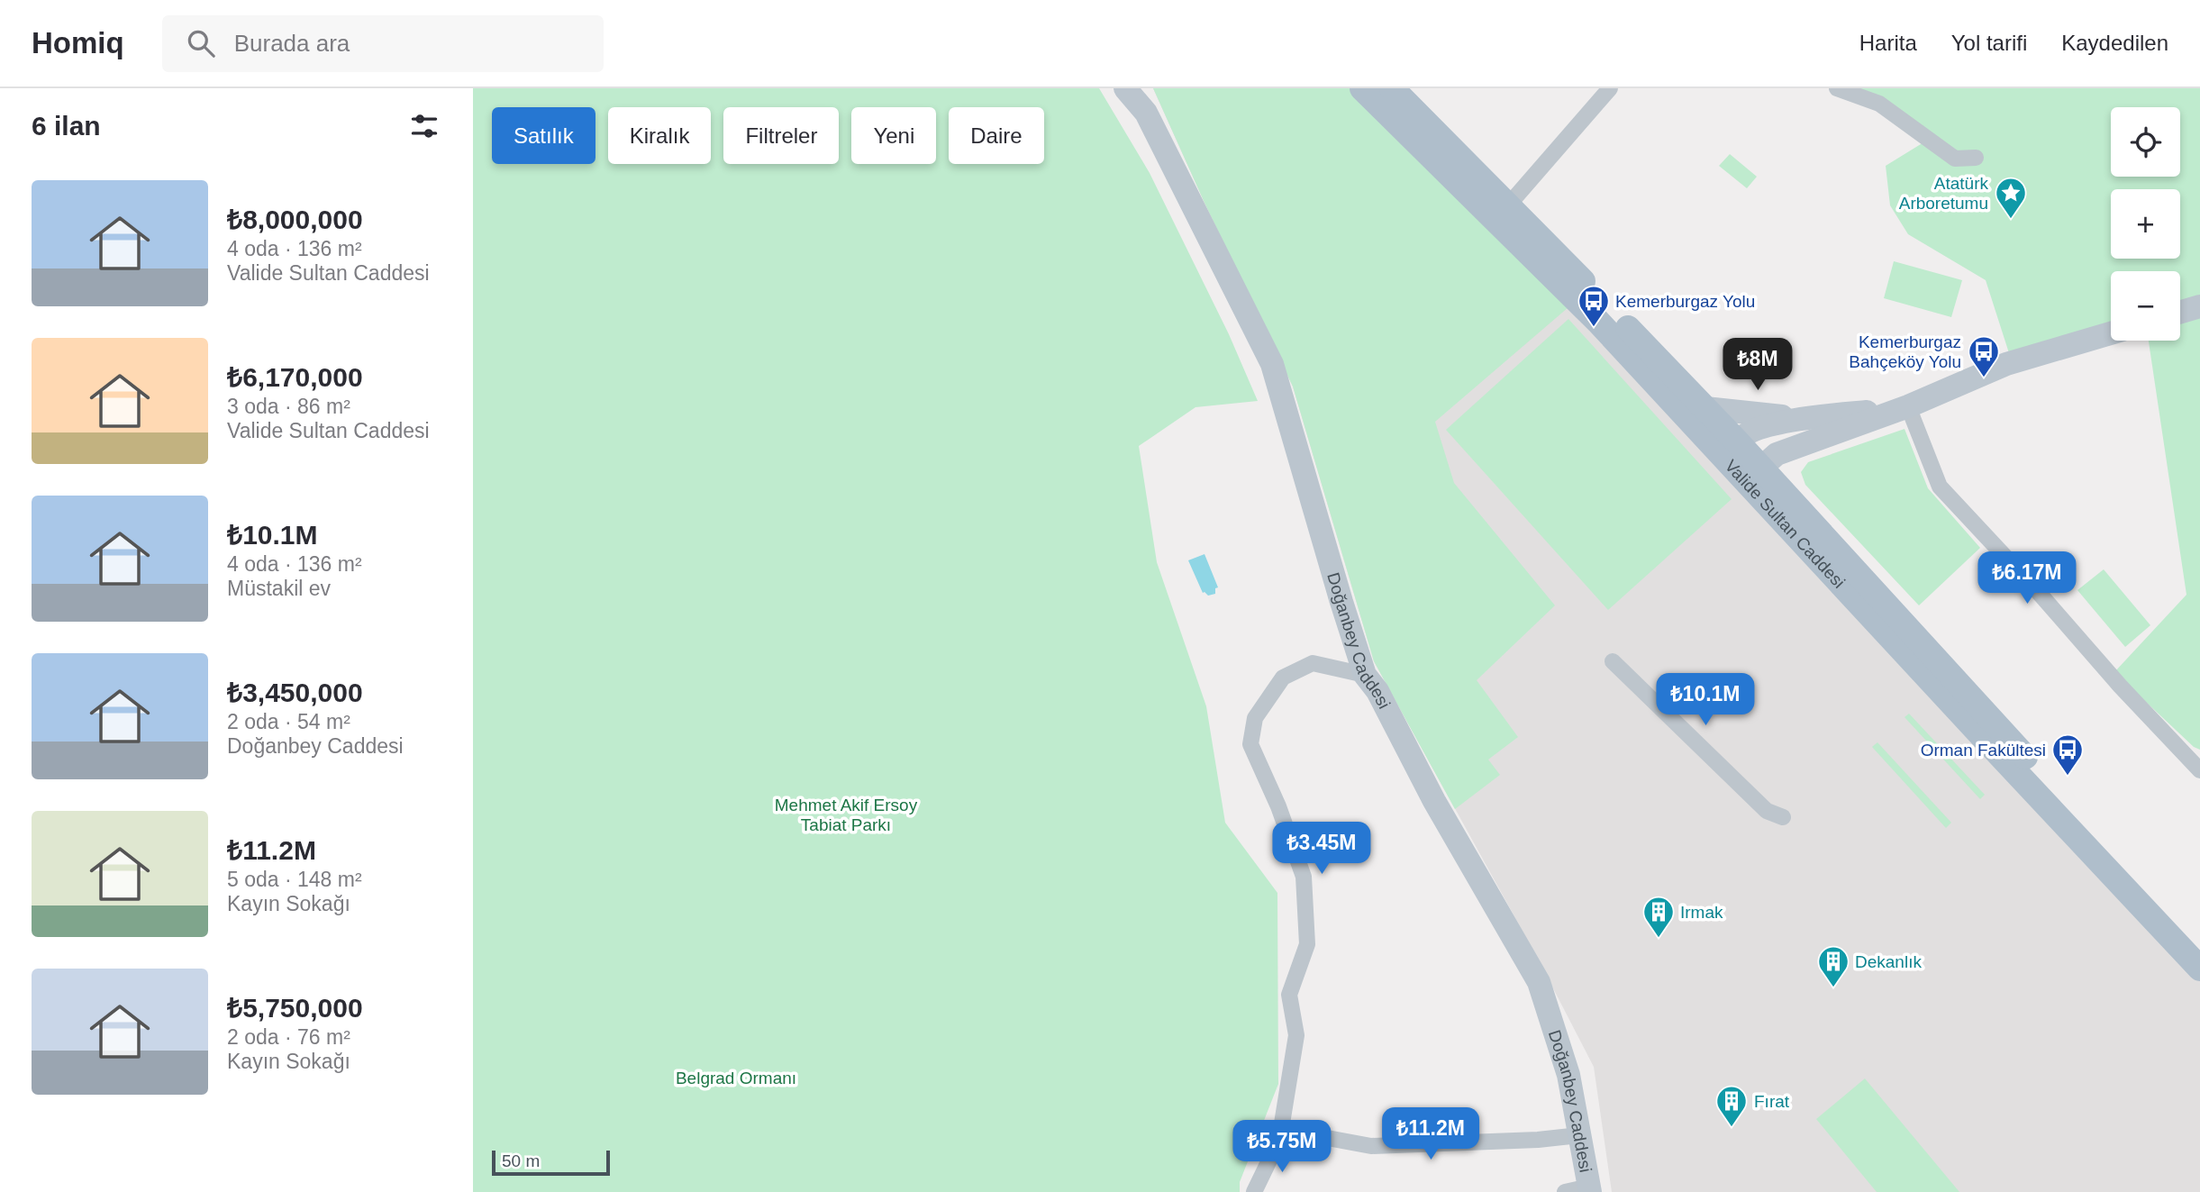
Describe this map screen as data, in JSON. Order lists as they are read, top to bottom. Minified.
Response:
{"streets":{"main road":["Valide Sultan Caddesi"],"street":["Doğanbey Caddesi"]},"parks":["Mehmet Akif Ersoy Tabiat Parkı","Belgrad Ormanı"],"places":{"place":["Atatürk Arboretumu"],"bus stop":["Kemerburgaz Yolu","Kemerburgaz Bahçeköy Yolu","Orman Fakültesi"],"building":["Irmak","Dekanlık","Fırat"]},"scale_bar":"50 m","page":{"header":"Homiq","search":"Burada ara","nav":["Harita","Yol tarifi","Kaydedilen"],"heading":"6 ilan","map_buttons":["+","−"],"chip":["Satılık","Kiralık","Filtreler","Yeni","Daire"],"list":[{"name":"₺8,000,000","note":"4 oda · 136 m² · Valide Sultan Caddesi"},{"name":"₺6,170,000","note":"3 oda · 86 m² · Valide Sultan Caddesi"},{"name":"₺10.1M","note":"4 oda · 136 m² · Müstakil ev"},{"name":"₺3,450,000","note":"2 oda · 54 m² · Doğanbey Caddesi"},{"name":"₺11.2M","note":"5 oda · 148 m² · Kayın Sokağı"},{"name":"₺5,750,000","note":"2 oda · 76 m² · Kayın Sokağı"}],"price":["₺8M","₺6.17M","₺10.1M","₺3.45M","₺11.2M","₺5.75M"],"scale":"50 m"}}
